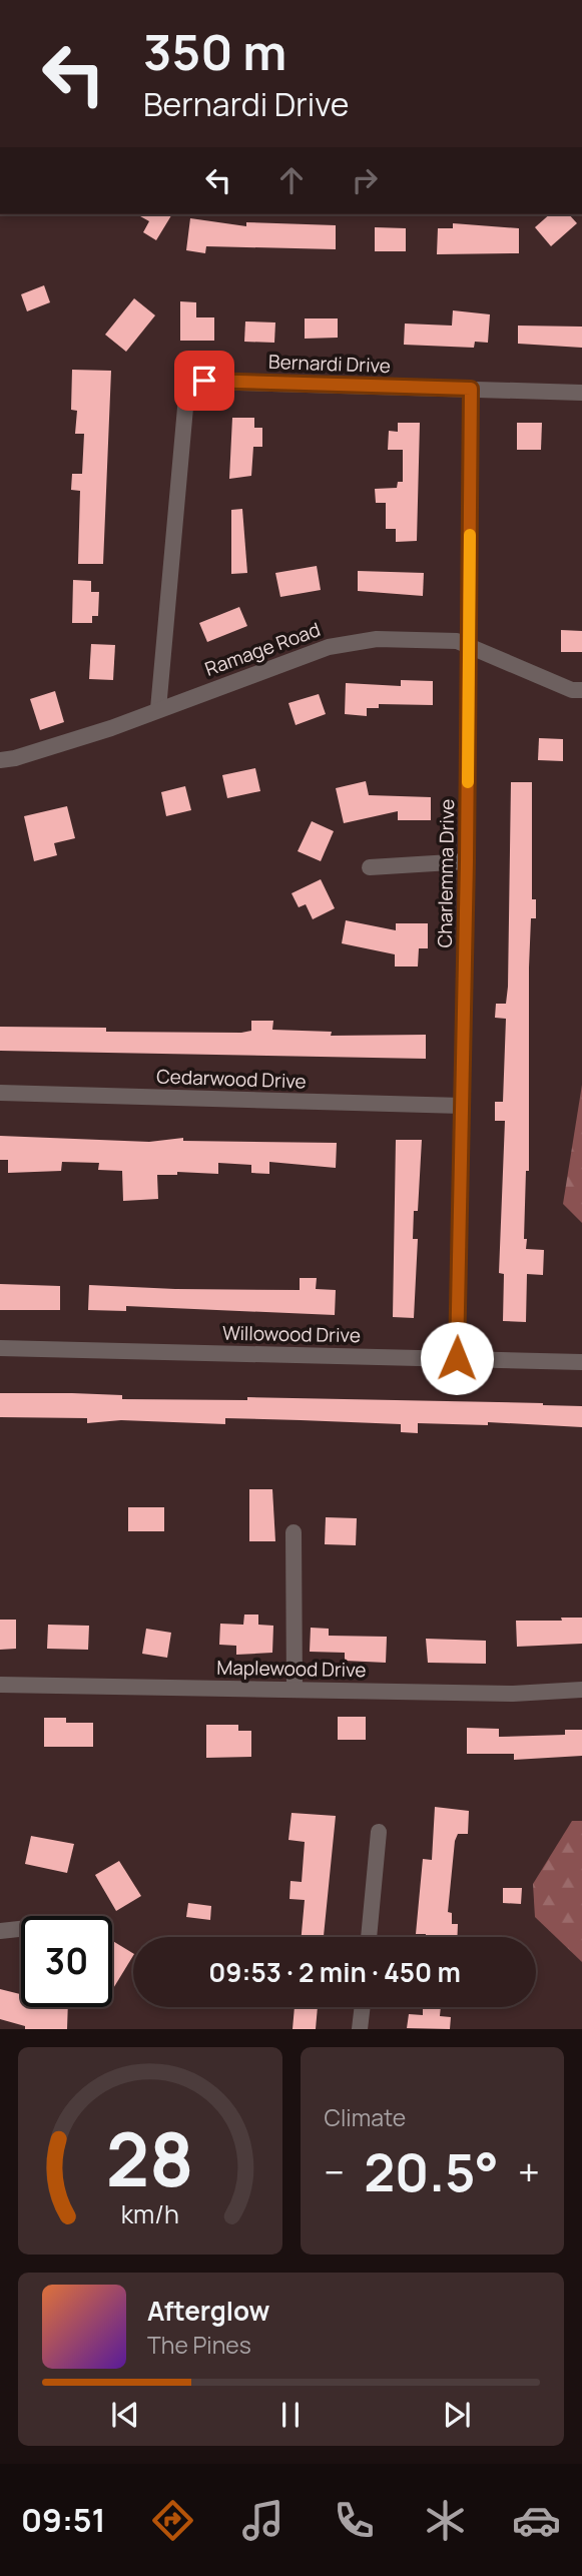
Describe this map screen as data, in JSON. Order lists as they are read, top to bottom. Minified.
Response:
{"streets":{"street":["Bernardi Drive","Ramage Road","Charlemma Drive","Cedarwood Drive","Willowood Drive","Maplewood Drive"]},"crossings":[["Bernardi Drive","Ramage Road"],["Bernardi Drive","Charlemma Drive"],["Ramage Road","Charlemma Drive"],["Charlemma Drive","Cedarwood Drive"],["Charlemma Drive","Willowood Drive"]],"page":{"turn":["350 m","Bernardi Drive"],"limit":"30","trip":"09:53 · 2 min · 450 m","tile":"Climate","heat":["−","20.5°","+"],"song":["Afterglow","The Pines"],"tabs":"09:51","gauge":["28","km/h"]}}
